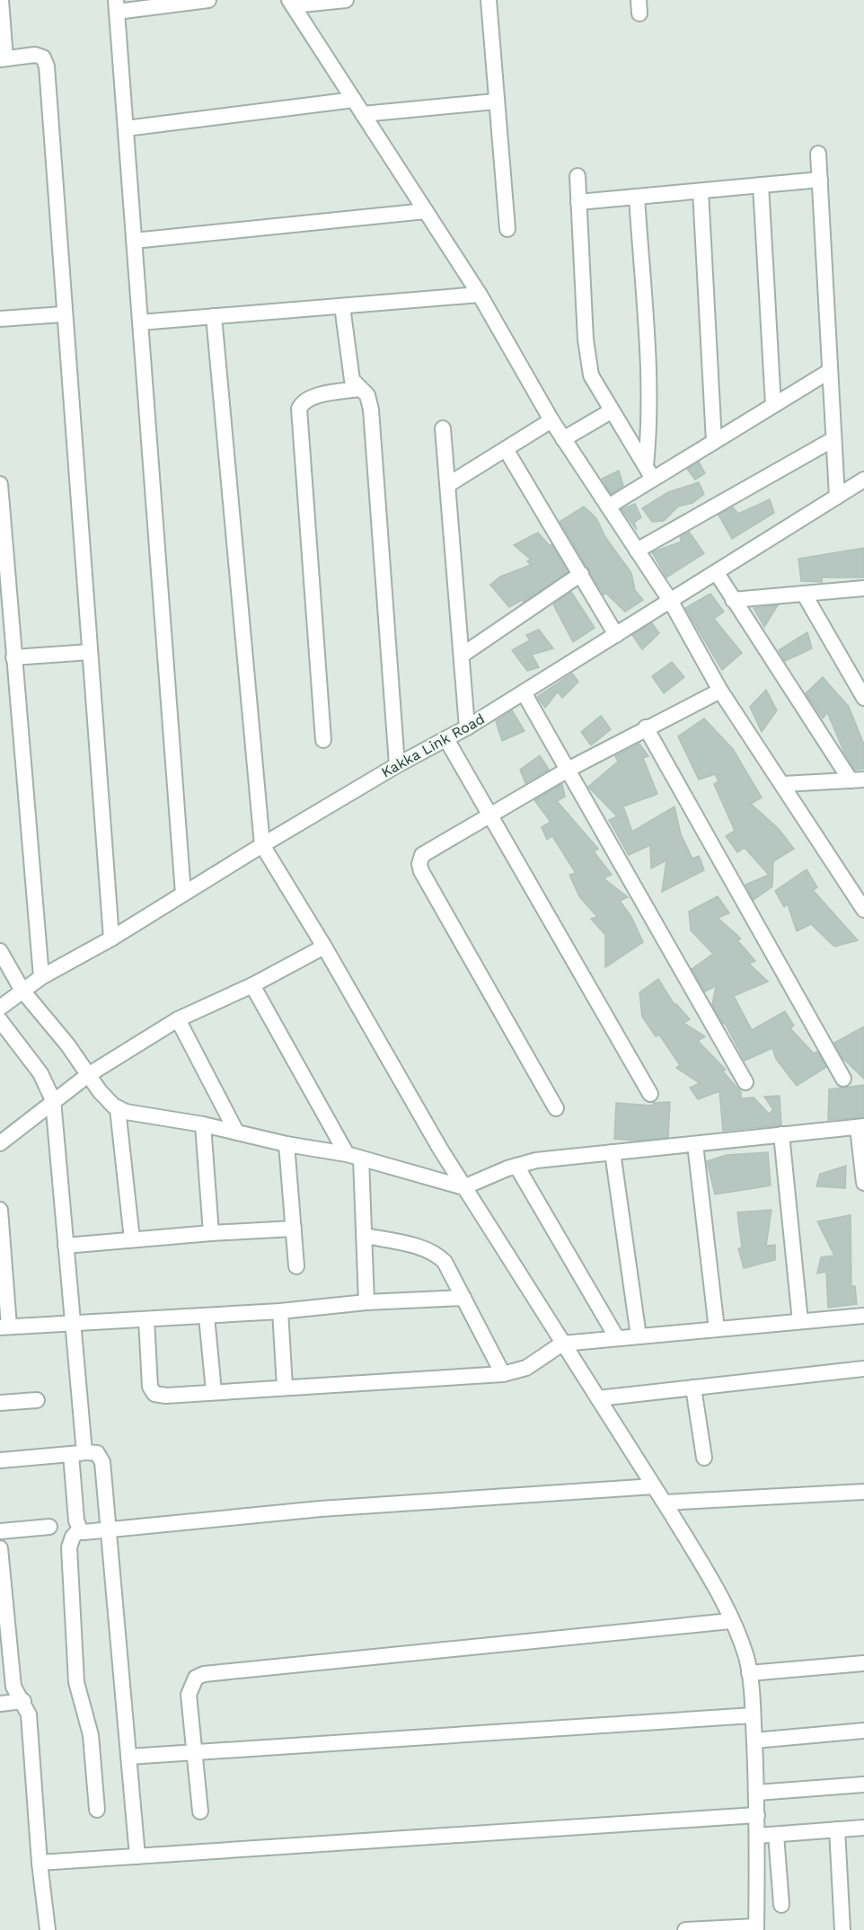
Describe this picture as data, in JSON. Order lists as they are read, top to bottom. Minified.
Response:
{"streets":{"street":["Kakka Link Road"]}}
